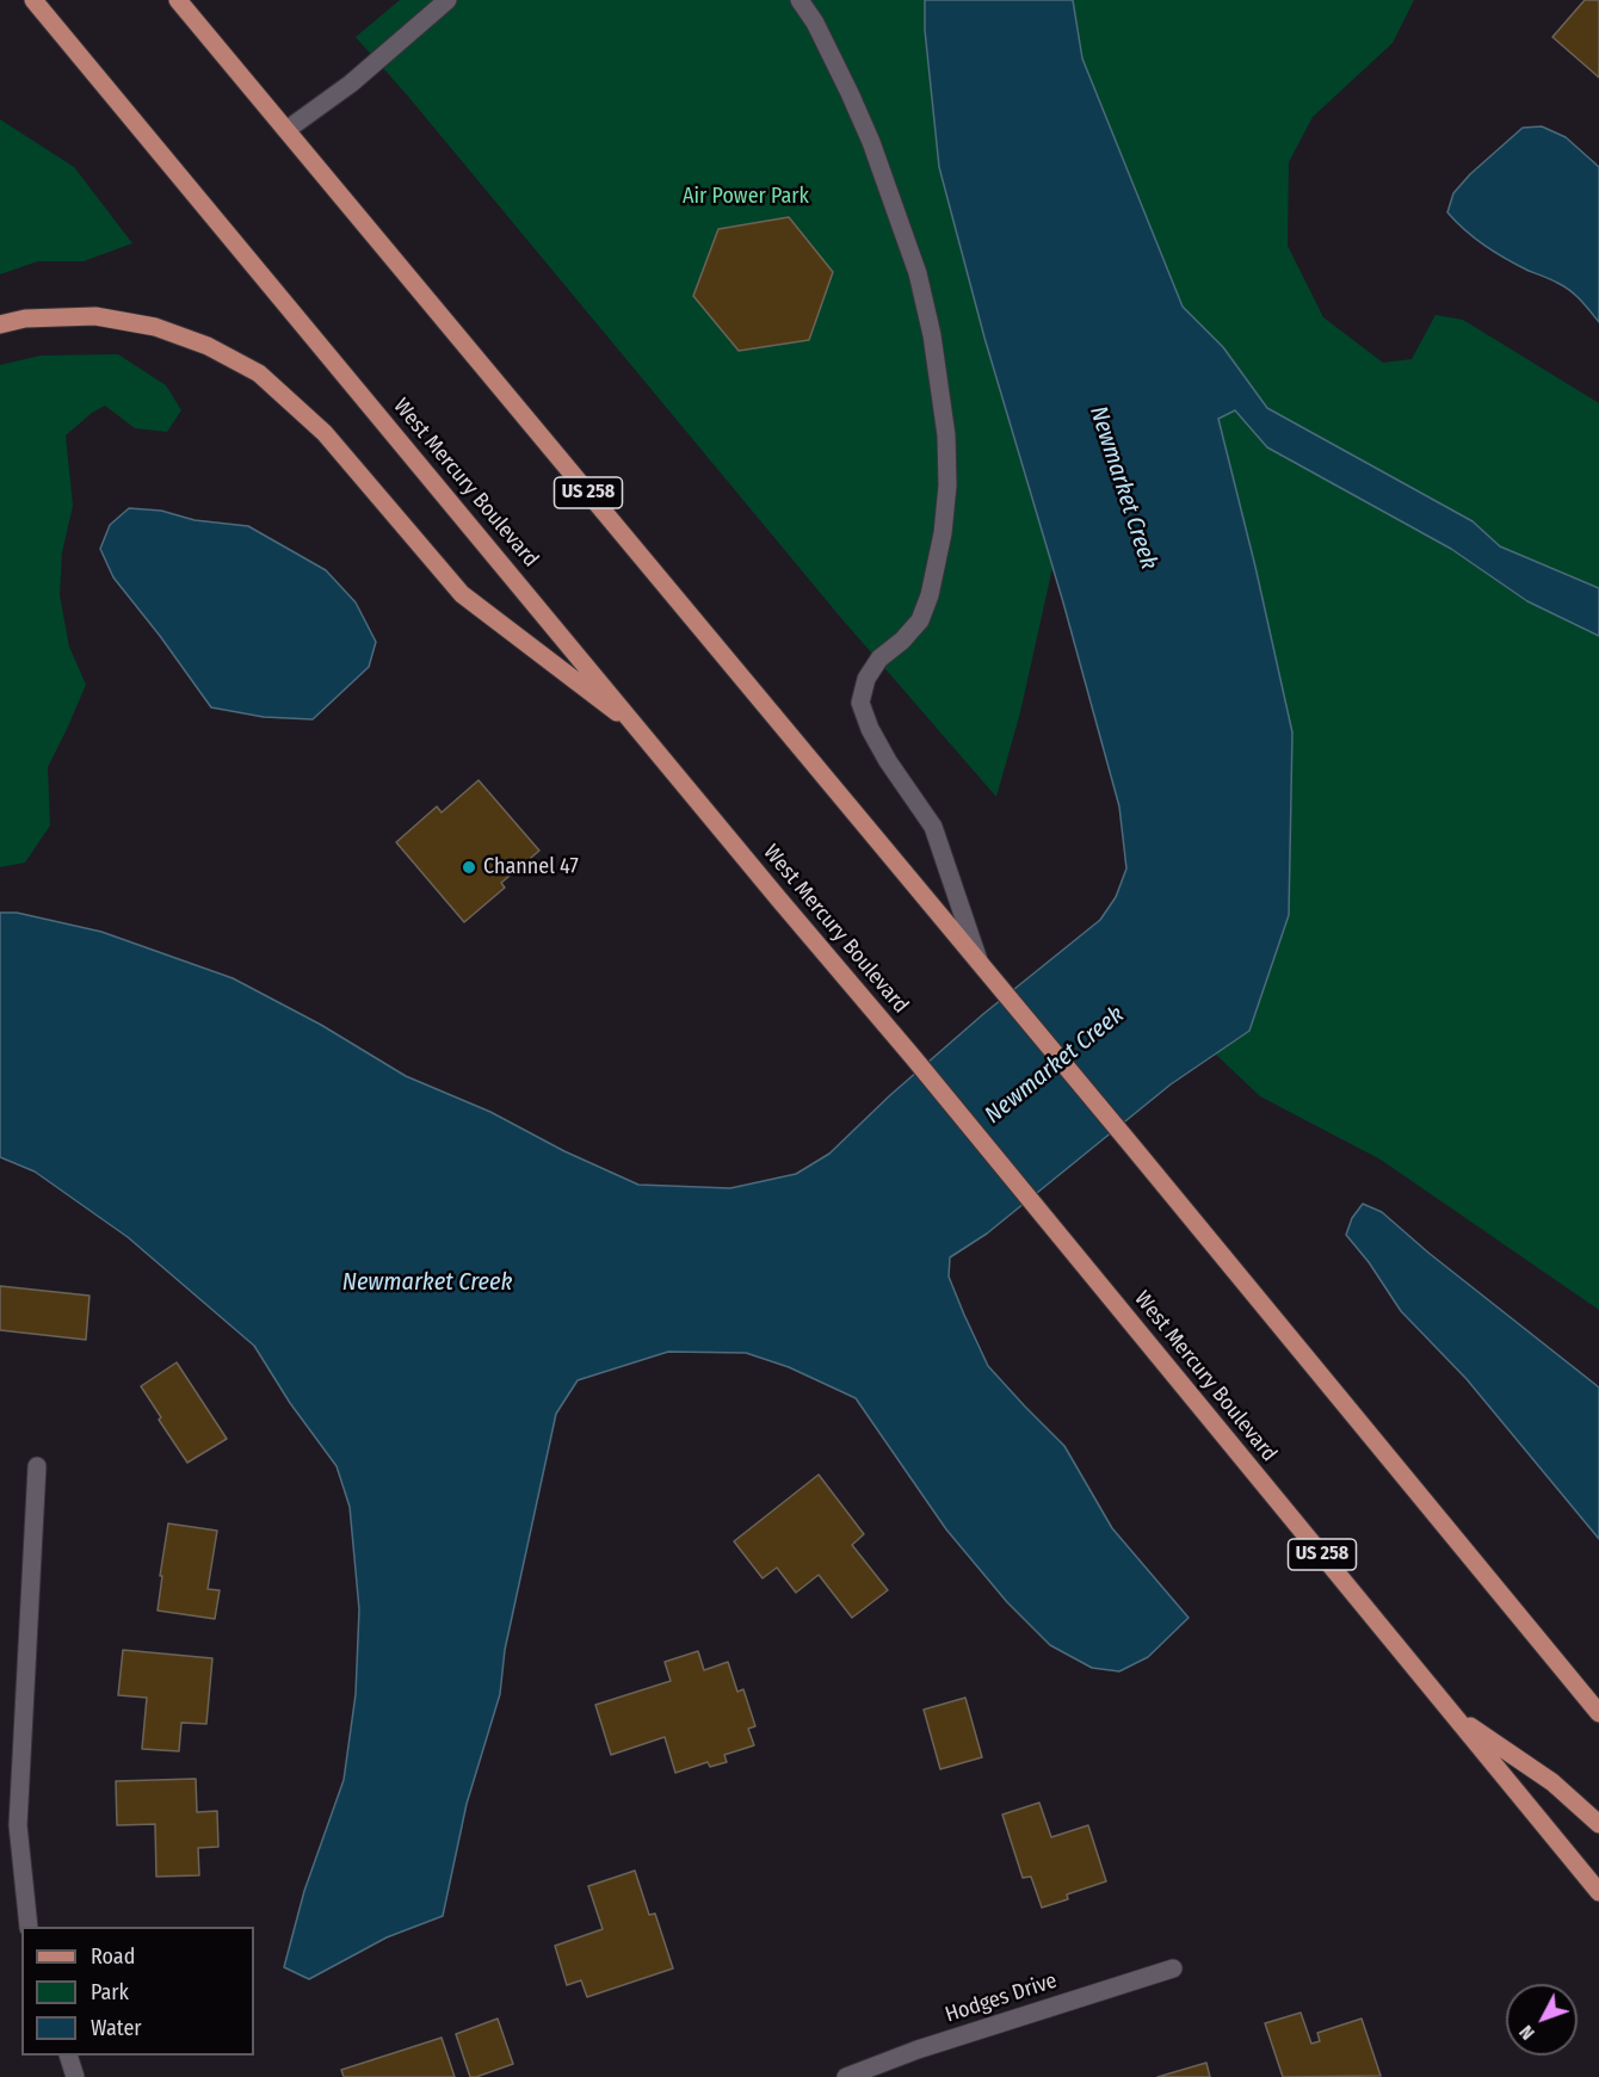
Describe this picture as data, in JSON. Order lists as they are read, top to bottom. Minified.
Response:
{"streets":{"main road":["West Mercury Boulevard","US 258"],"street":["Hodges Drive"]},"water":["Newmarket Creek"],"parks":["Air Power Park"],"places":["Channel 47"],"legend":["Road","Park","Water"],"north":"bottom left"}
